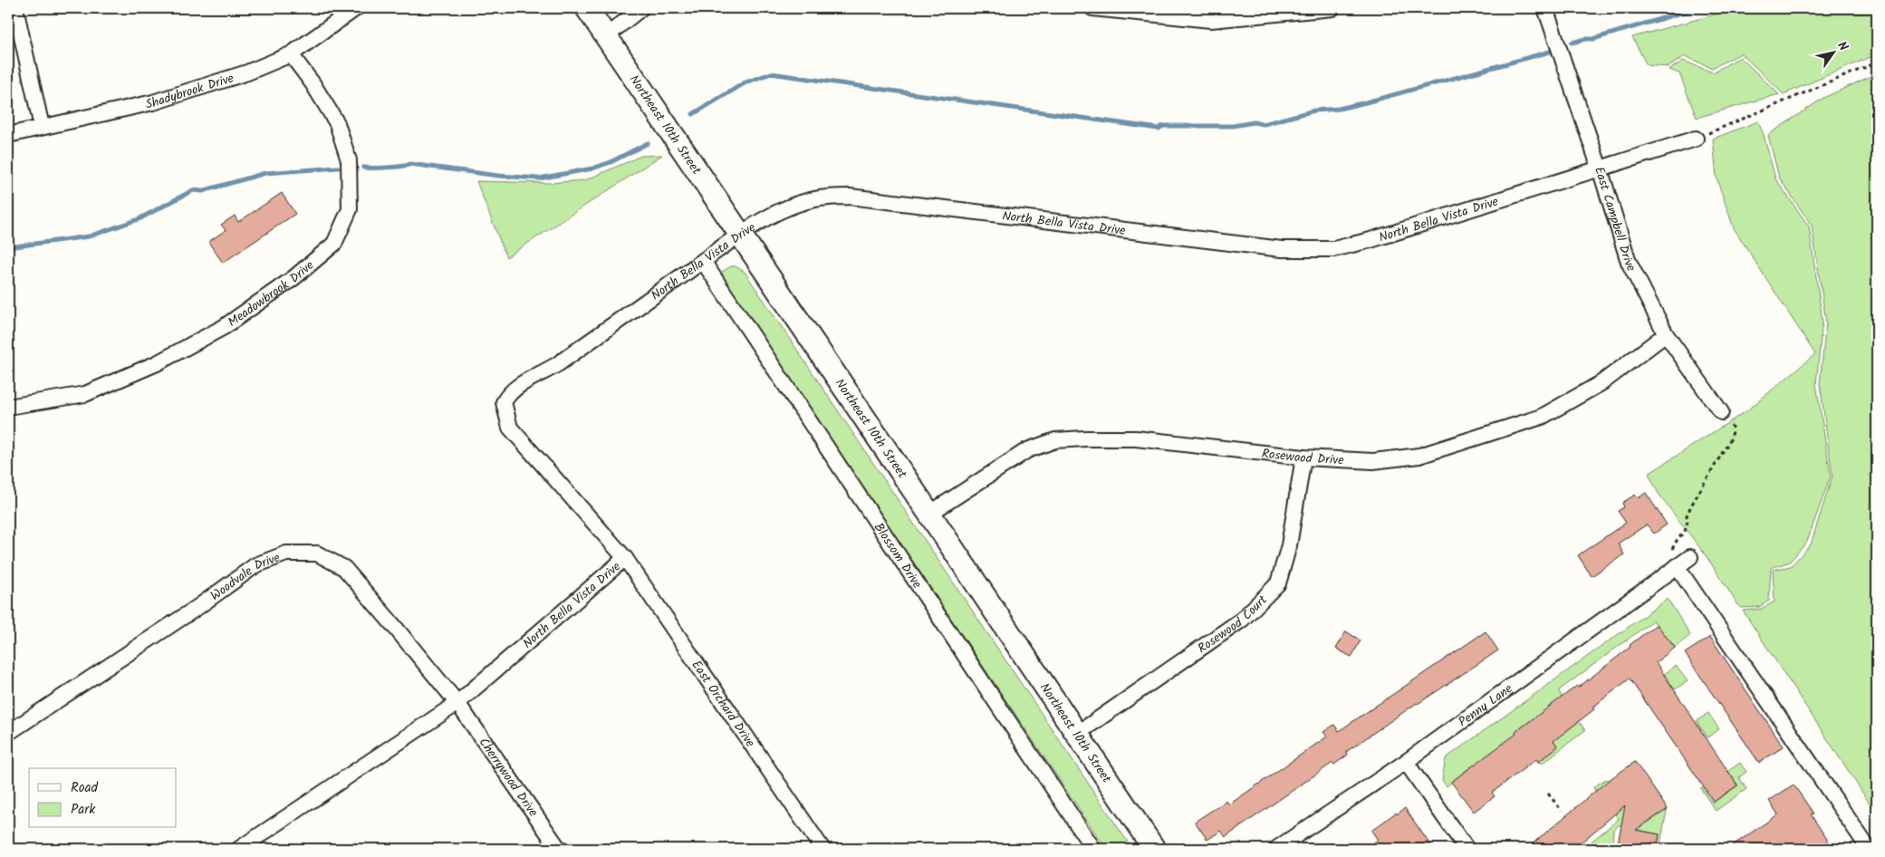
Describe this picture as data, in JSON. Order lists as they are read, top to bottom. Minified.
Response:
{"streets":{"main road":["Northeast 10th Street"],"street":["Shadybrook Drive","North Bella Vista Drive","East Campbell Drive","Meadowbrook Drive","Rosewood Drive","Blossom Drive","Woodvale Drive","Rosewood Court","East Orchard Drive","Penny Lane","Cherrywood Drive"]},"crossings":[["Shadybrook Drive","Meadowbrook Drive"],["Northeast 10th Street","North Bella Vista Drive"],["Northeast 10th Street","Rosewood Drive"],["Northeast 10th Street","Rosewood Court"],["North Bella Vista Drive","East Campbell Drive"],["North Bella Vista Drive","Blossom Drive"],["North Bella Vista Drive","Woodvale Drive"],["North Bella Vista Drive","East Orchard Drive"],["North Bella Vista Drive","Cherrywood Drive"],["East Campbell Drive","Rosewood Drive"],["Rosewood Drive","Rosewood Court"],["Woodvale Drive","Cherrywood Drive"]],"legend":["Road","Park"],"north":"top right"}
